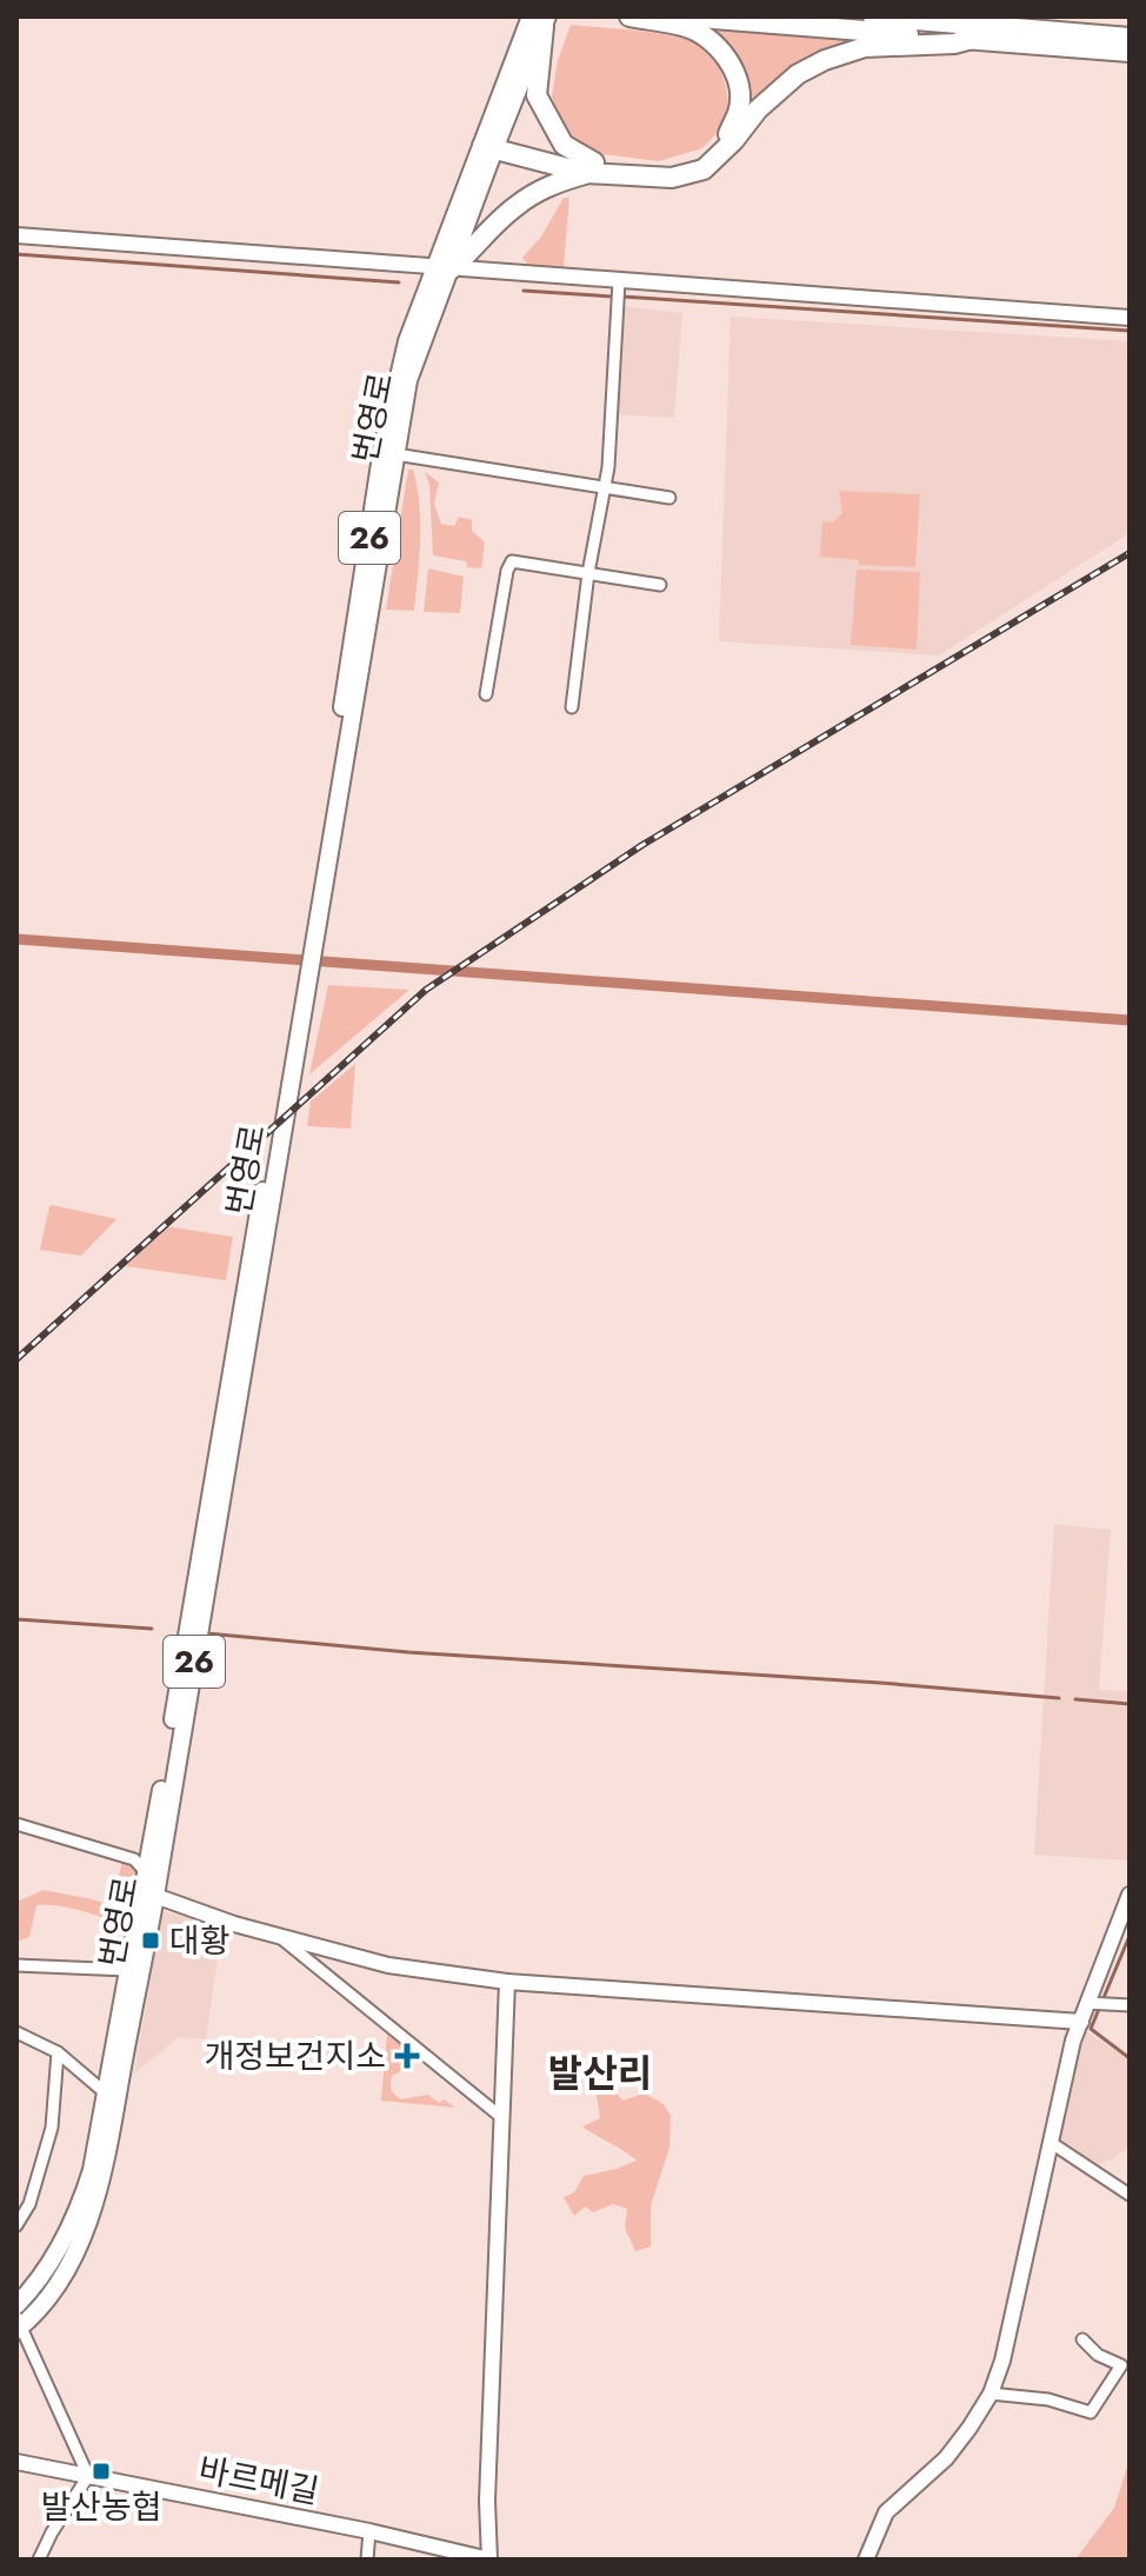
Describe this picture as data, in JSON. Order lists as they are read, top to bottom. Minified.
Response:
{"streets":{"main road":["번영로","26"],"street":["바르메길"]},"districts":["발산리"],"places":{"transit":["대황","발산농협"],"health":["개정보건지소"]}}
